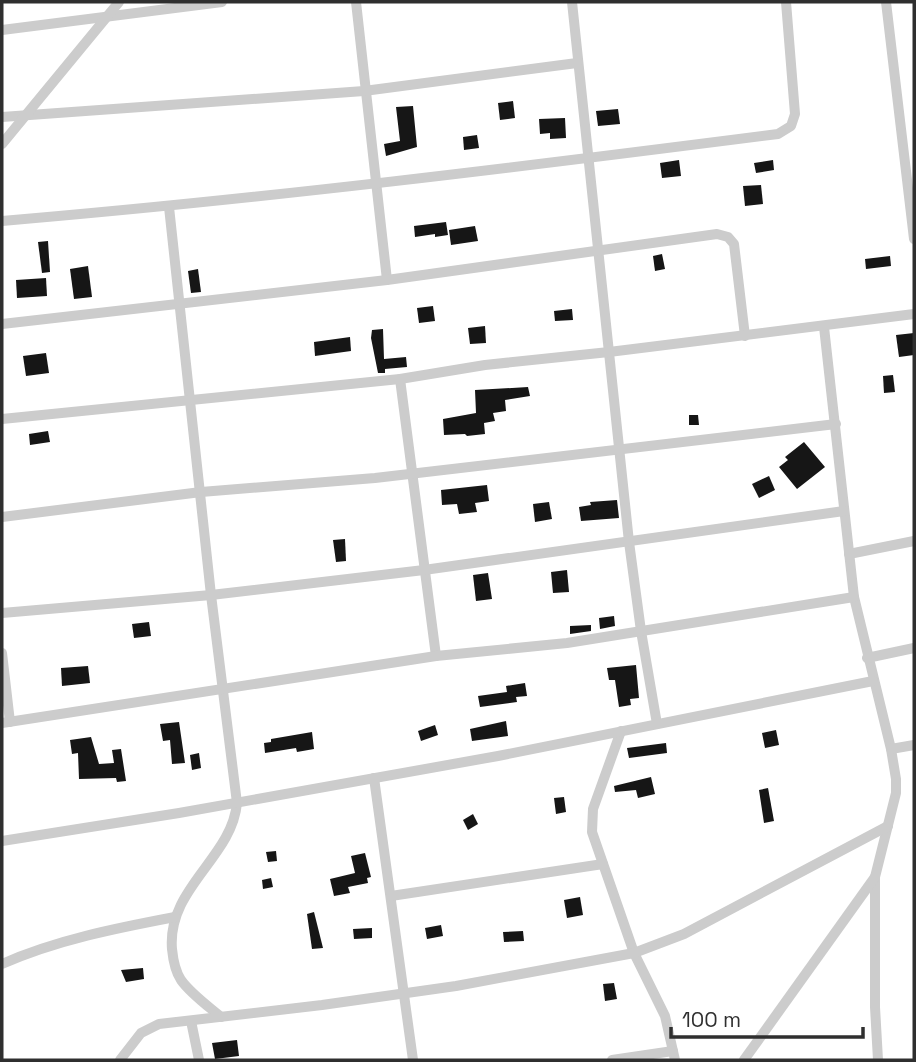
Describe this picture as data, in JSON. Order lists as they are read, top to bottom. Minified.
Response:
{"scale_bar":"100 m"}
